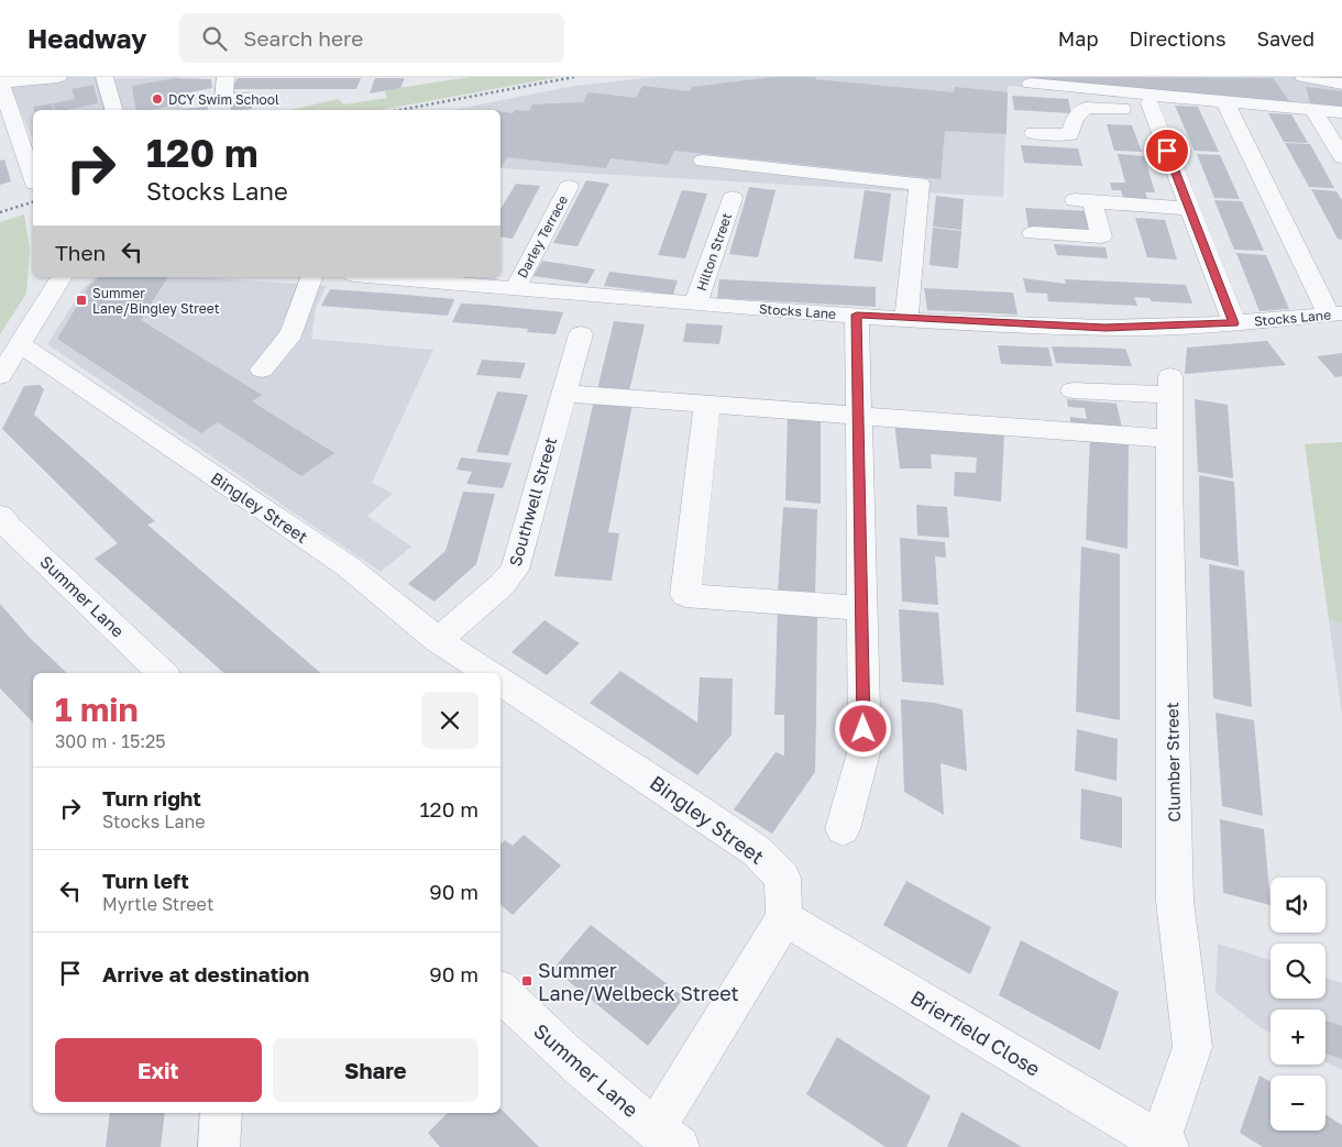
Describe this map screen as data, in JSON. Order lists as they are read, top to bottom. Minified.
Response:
{"streets":{"street":["Darley Terrace","Hilton Street","Stocks Lane","Southwell Street","Bingley Street","Summer Lane","Clumber Street","Brierfield Close"]},"crossings":[["Darley Terrace","Stocks Lane"],["Hilton Street","Stocks Lane"],["Southwell Street","Bingley Street"],["Bingley Street","Brierfield Close"],["Clumber Street","Brierfield Close"]],"places":{"other":["DCY Swim School"],"transit":["Summer Lane/Bingley Street","Summer Lane/Welbeck Street"]},"page":{"header":"Headway","search":"Search here","nav":["Map","Directions","Saved"],"turn":["120 m","Stocks Lane"],"then":"Then","heading":["1 min","300 m · 15:25"],"list":[{"name":"Turn right","note":"Stocks Lane","value":"120 m"},{"name":"Turn left","note":"Myrtle Street","value":"90 m"},{"name":"Arrive at destination","value":"90 m"}],"map_buttons":["+","−"],"buttons":["Exit","Share"]}}
